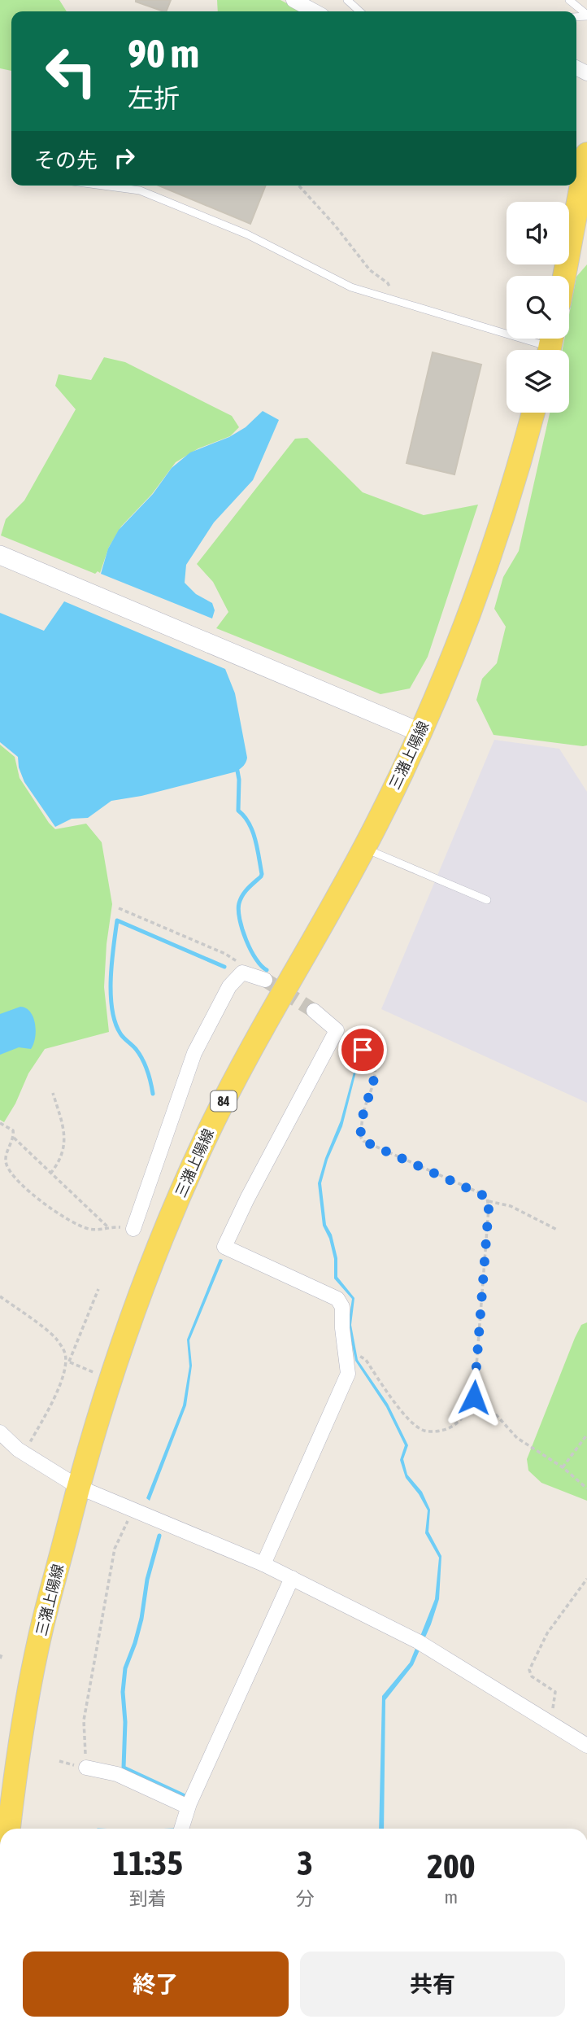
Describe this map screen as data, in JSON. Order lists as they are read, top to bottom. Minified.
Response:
{"streets":{"main road":["三潴上陽線","84"]},"page":{"turn":["90 m","左折"],"then":"その先","eta":["11:35","到着","3","分","200","m"],"buttons":["終了","共有"]}}
